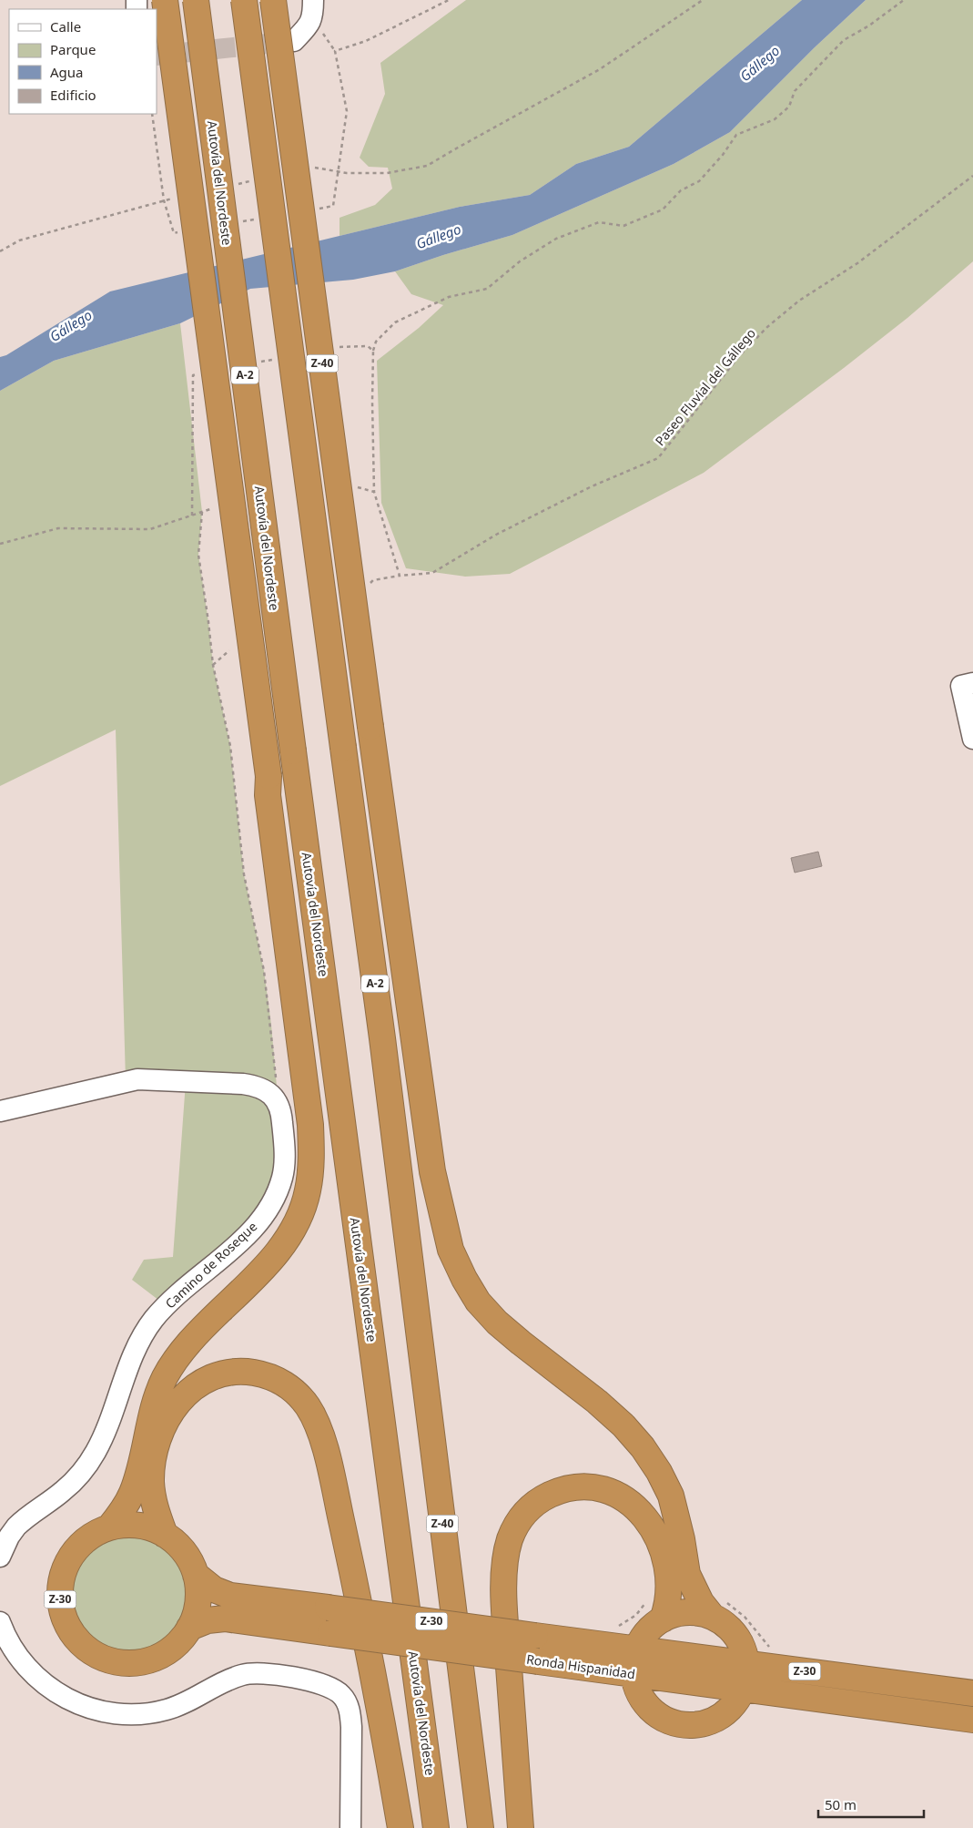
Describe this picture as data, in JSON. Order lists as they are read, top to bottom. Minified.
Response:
{"streets":{"highway":["Autovía del Nordeste","Z-40","A-2","Z-30","Ronda Hispanidad"],"street":["Camino de Roseque"],"path":["Paseo Fluvial del Gállego"]},"crossings":[["Z-40","A-2"]],"water":["Gállego"],"legend":["Calle","Parque","Agua","Edificio"],"scale_bar":"50 m"}
